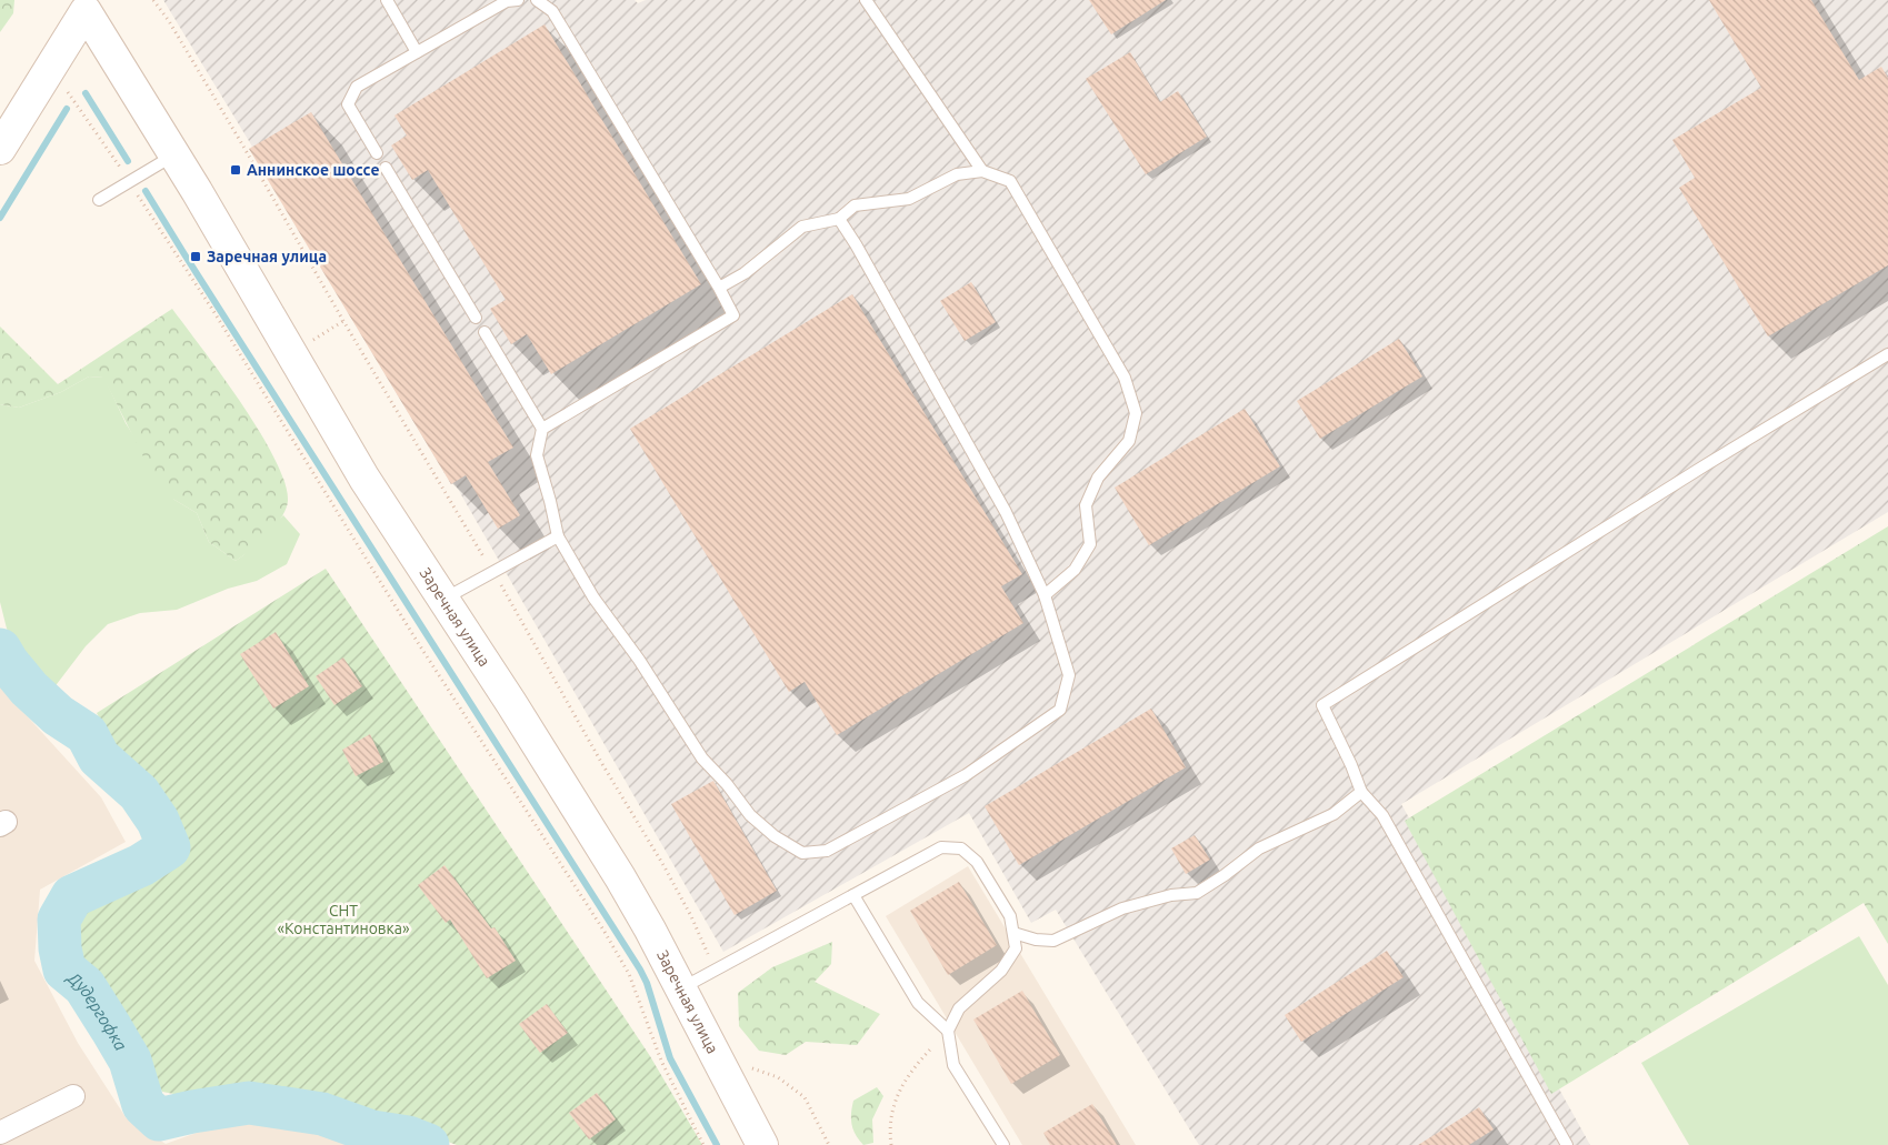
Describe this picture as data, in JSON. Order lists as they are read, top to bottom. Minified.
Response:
{"streets":{"street":["Заречная улица"]},"water":["Дудергофка"],"parks":["СНТ «Константиновка»"],"places":{"transit":["Аннинское шоссе","Заречная улица"]}}
